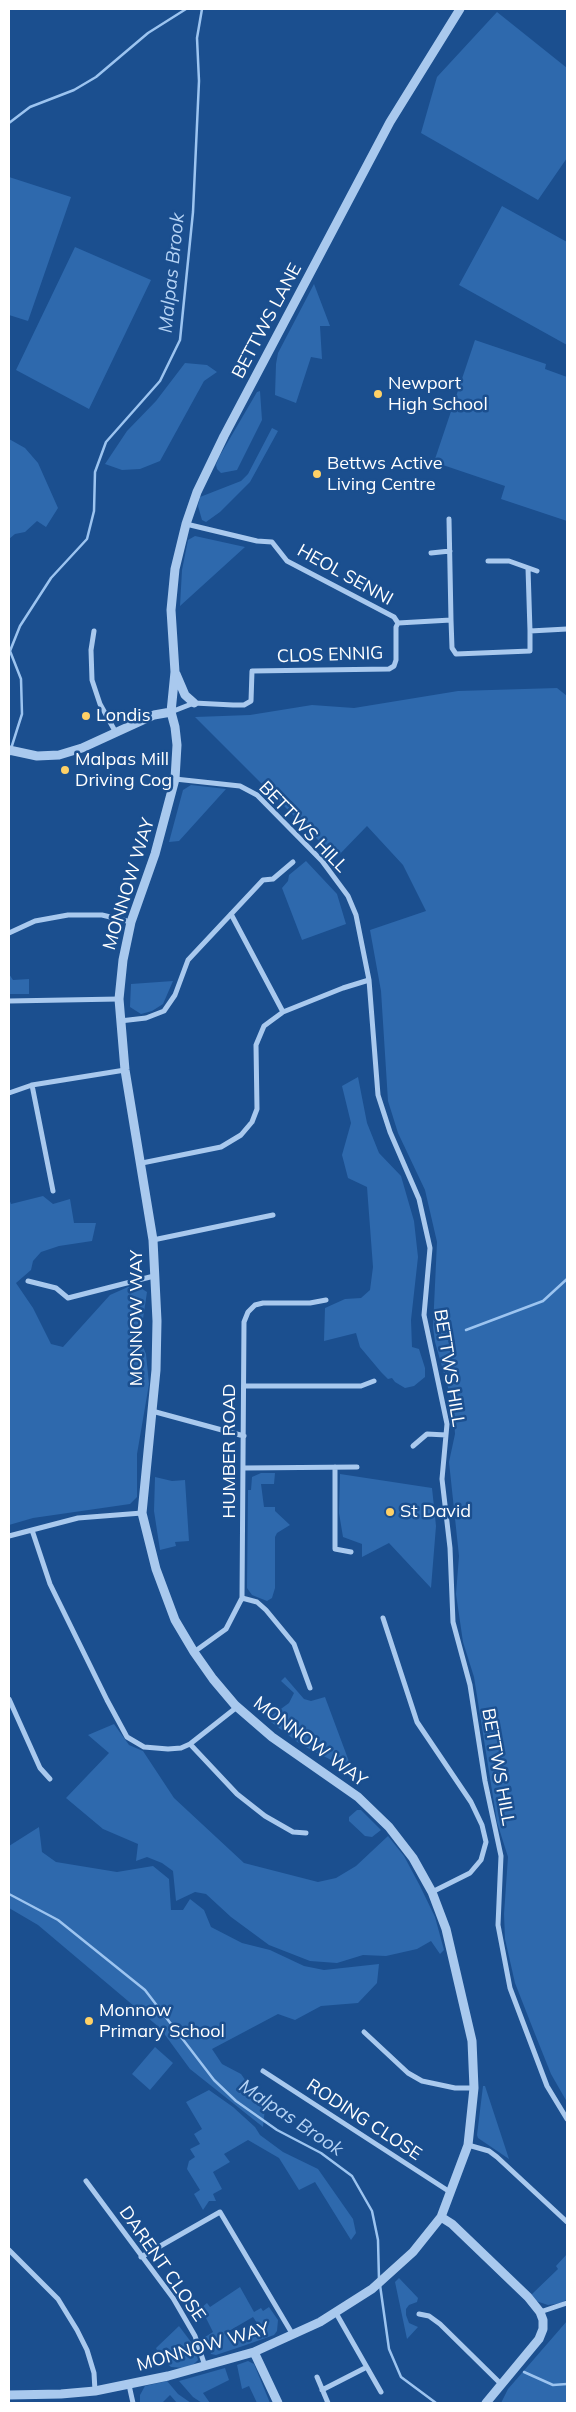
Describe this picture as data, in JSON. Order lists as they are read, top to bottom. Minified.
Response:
{"streets":{"street":["BETTWS LANE","HEOL SENNI","CLOS ENNIG","BETTWS HILL","MONNOW WAY","HUMBER ROAD","RODING CLOSE","DARENT CLOSE"]},"crossings":[["BETTWS LANE","HEOL SENNI"],["BETTWS LANE","CLOS ENNIG"],["BETTWS LANE","MONNOW WAY"],["HEOL SENNI","CLOS ENNIG"],["BETTWS HILL","MONNOW WAY"],["MONNOW WAY","HUMBER ROAD"],["MONNOW WAY","RODING CLOSE"],["MONNOW WAY","DARENT CLOSE"]],"water":["Malpas Brook"],"places":["Newport High School","Bettws Active Living Centre","Londis","Malpas Mill Driving Cog","St David","Monnow Primary School"]}
